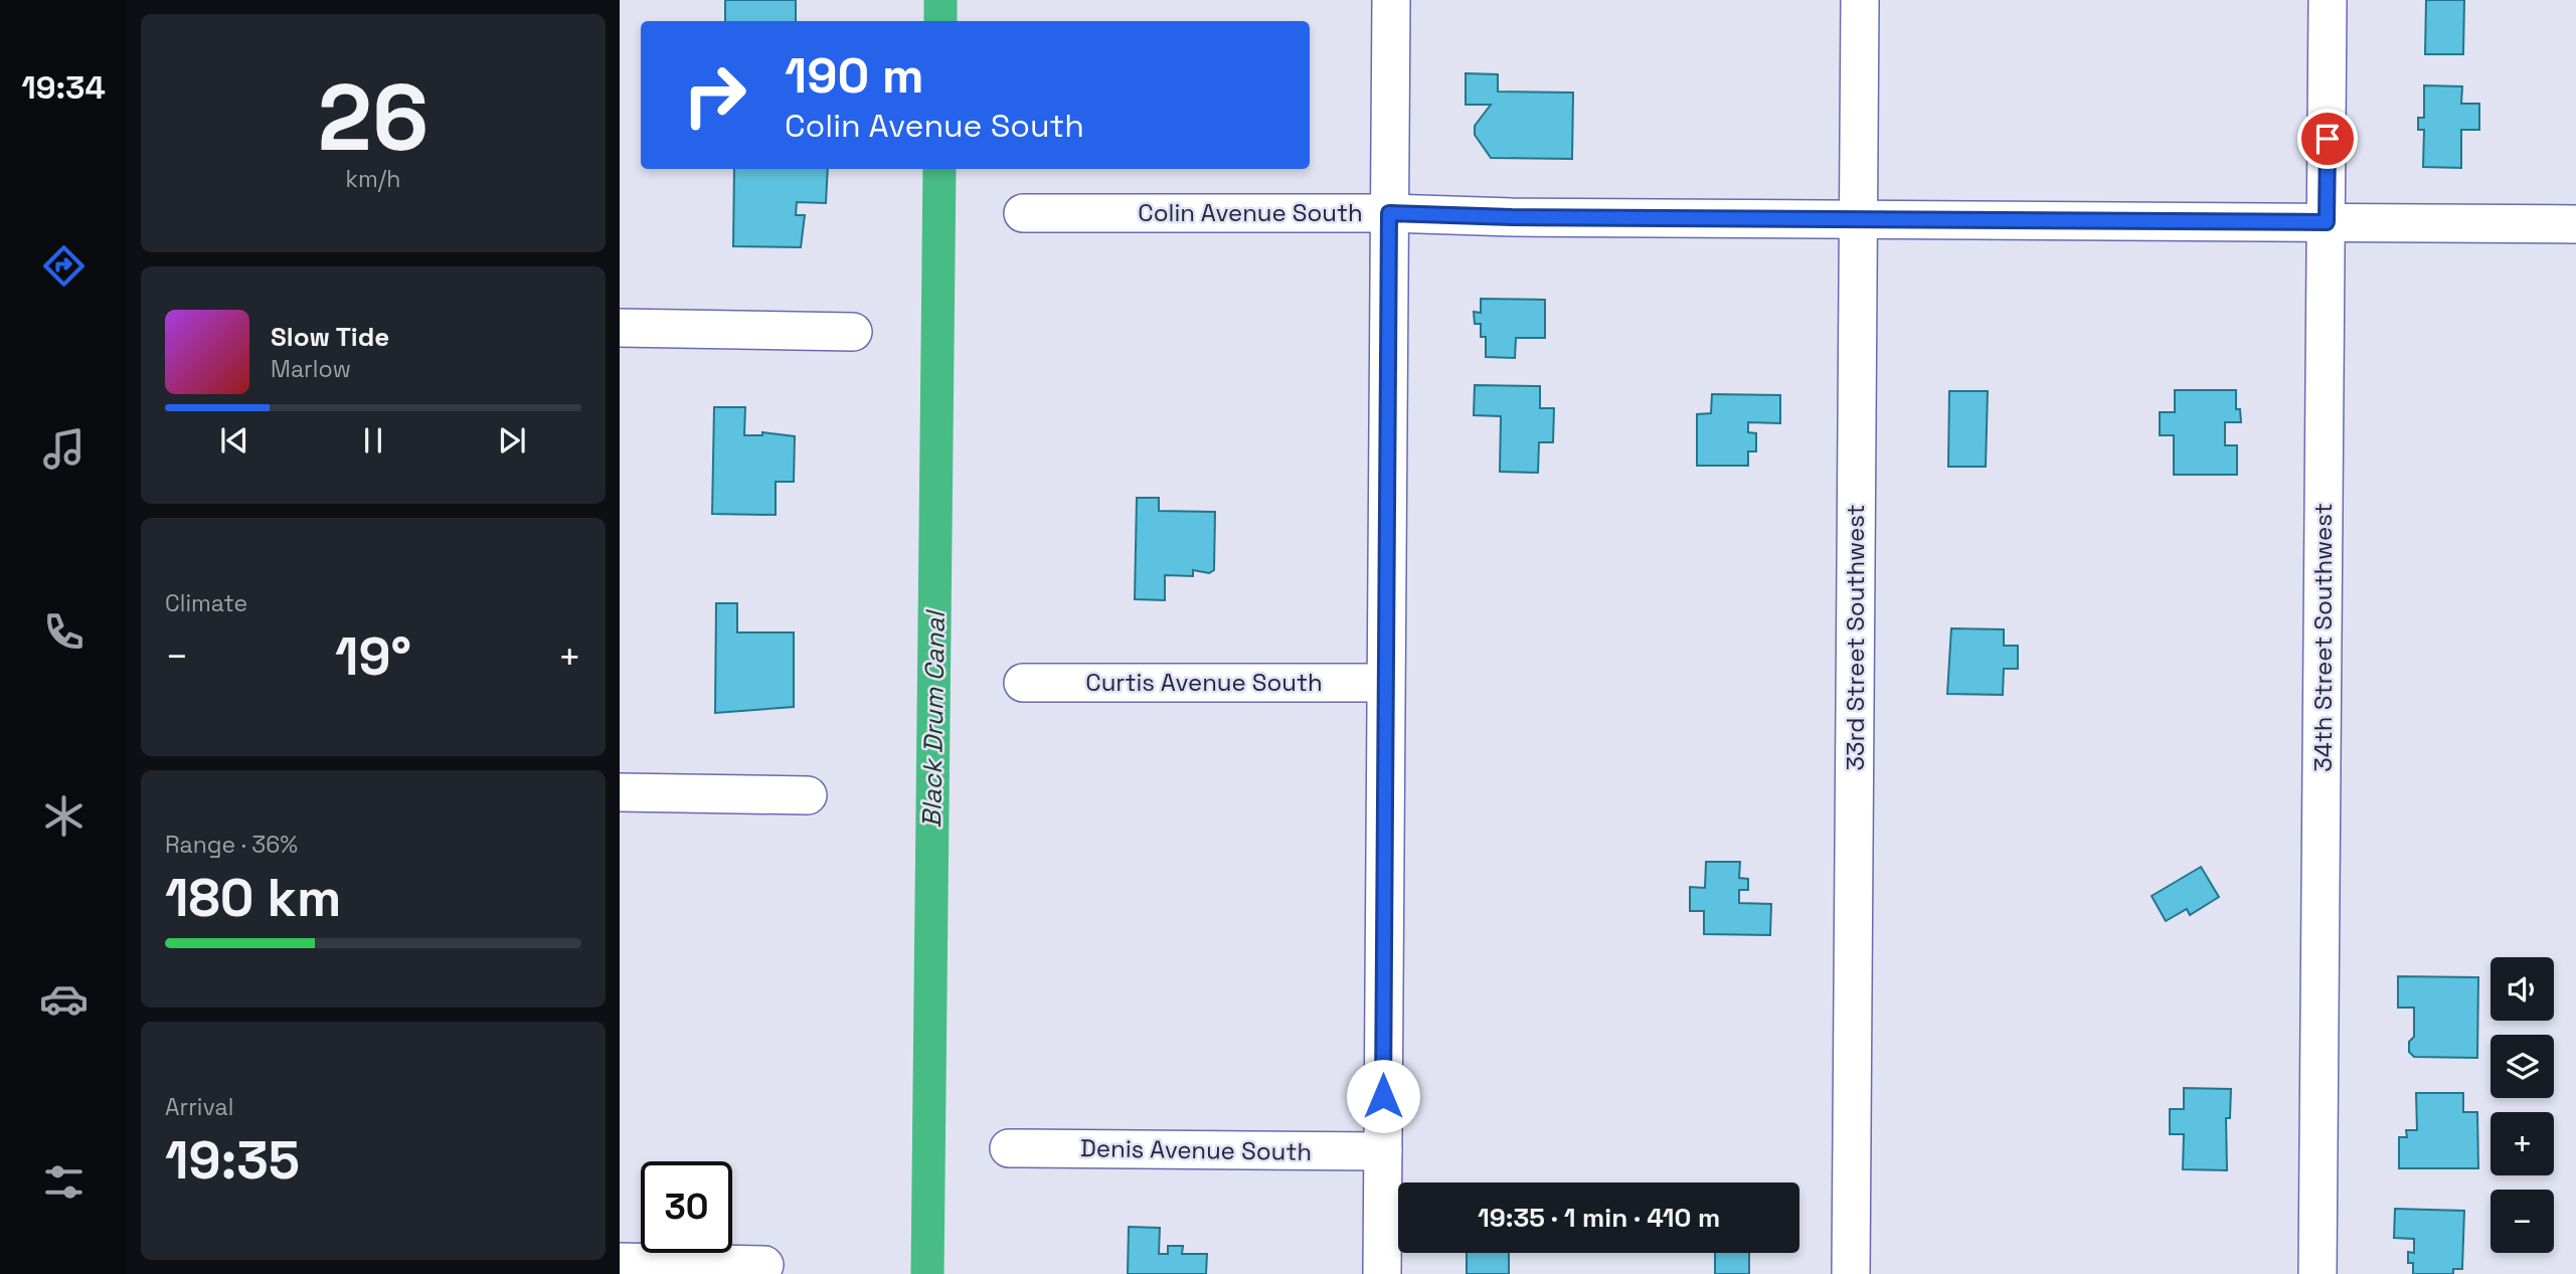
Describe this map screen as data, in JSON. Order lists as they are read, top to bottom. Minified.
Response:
{"streets":{"street":["Colin Avenue South","33rd Street Southwest","34th Street Southwest","Curtis Avenue South","Denis Avenue South"]},"crossings":[["Colin Avenue South","33rd Street Southwest"],["Colin Avenue South","34th Street Southwest"]],"water":["Black Drum Canal"],"page":{"tabs":"19:34","tile":[["26","km/h"],"Climate",["Range · 36%","180 km"],["Arrival","19:35"]],"turn":["190 m","Colin Avenue South"],"song":["Slow Tide","Marlow"],"heat":["−","19°","+"],"map_buttons":["+","−"],"limit":"30","trip":"19:35 · 1 min · 410 m"}}
